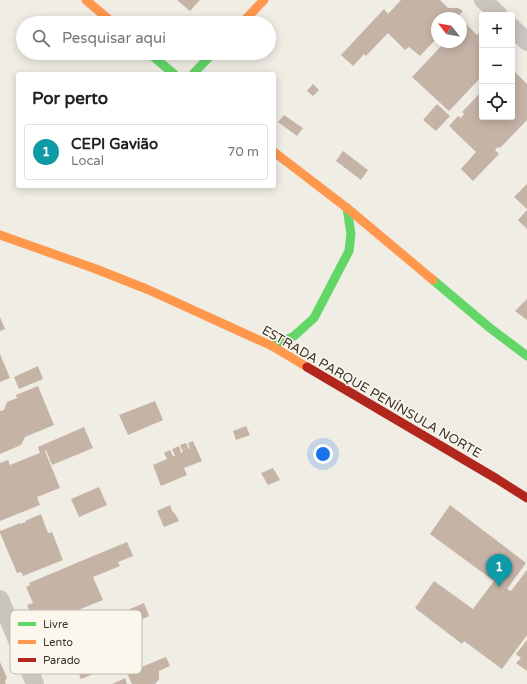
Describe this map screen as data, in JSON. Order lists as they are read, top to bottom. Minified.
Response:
{"streets":{"main road":["ESTRADA PARQUE PENÍNSULA NORTE"]},"legend":["Livre","Lento","Parado"],"north":"top left","page":{"map_buttons":["+","−"],"search":"Pesquisar aqui","heading":"Por perto","list":[{"mark":"1","name":"CEPI Gavião","note":"Local","value":"70 m"}],"pins":"1"}}
